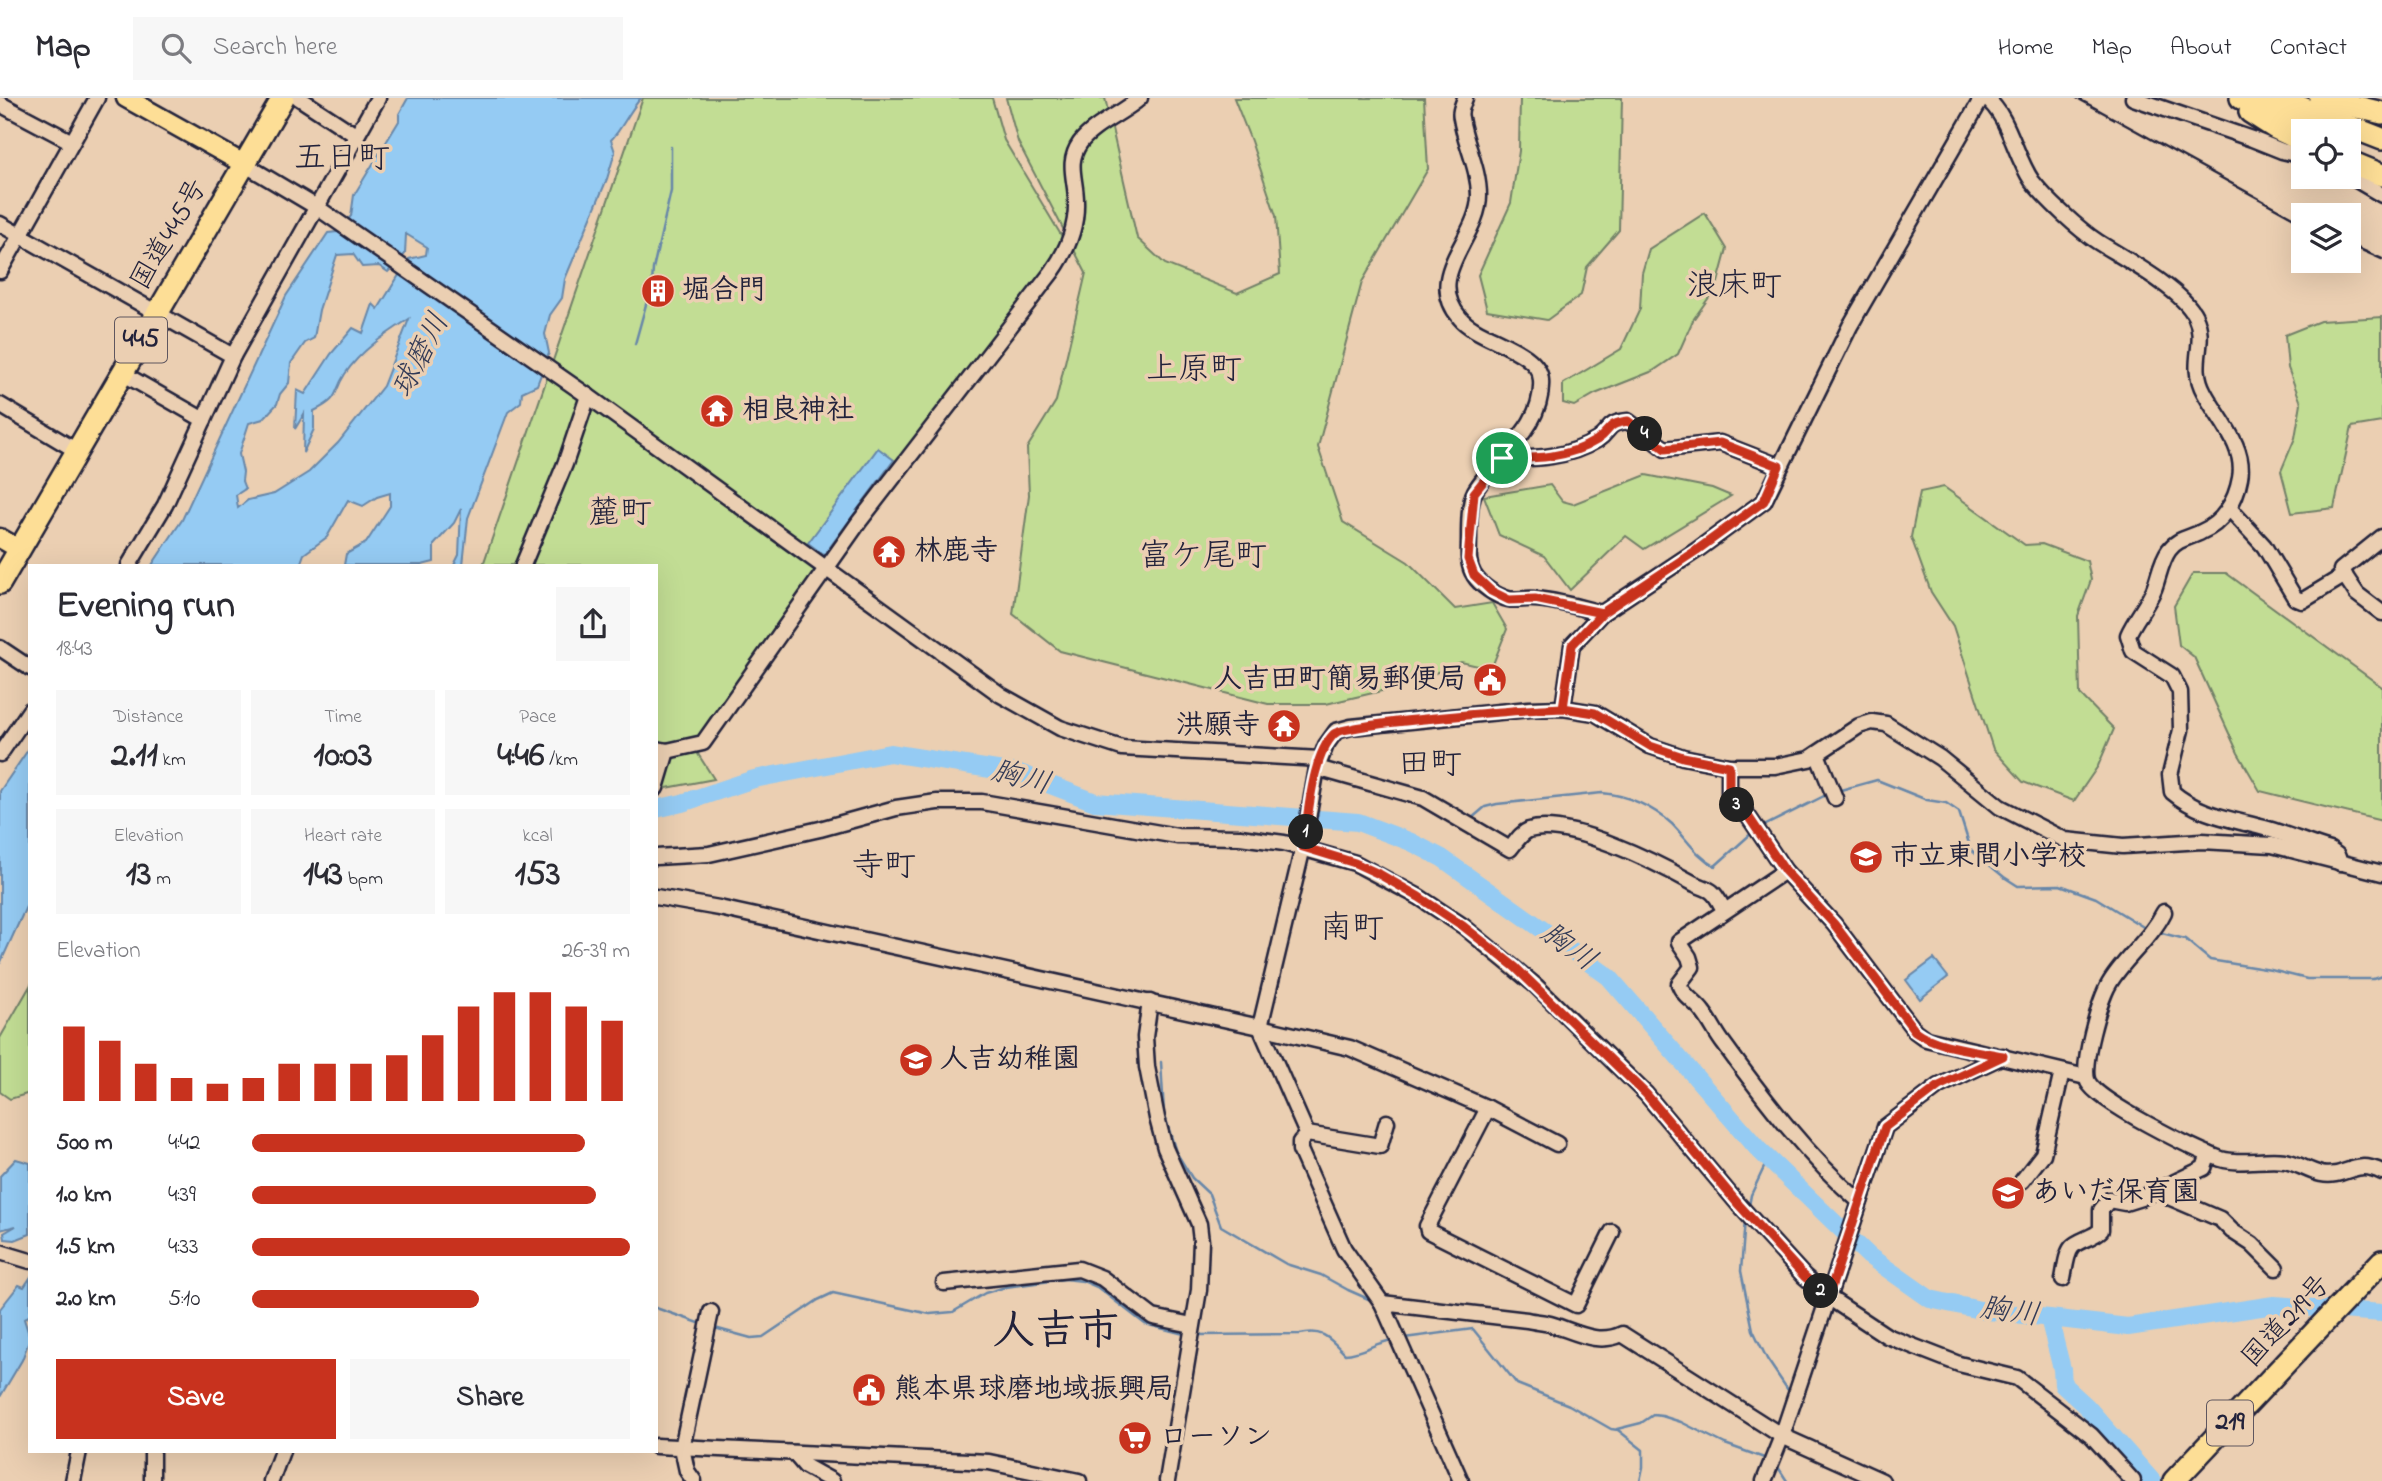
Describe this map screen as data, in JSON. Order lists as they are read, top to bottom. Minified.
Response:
{"streets":{"highway":["国道445号","445","国道219号","219"]},"districts":["五日町","浪床町","上原町","麓町","富ケ尾町","田町","寺町","南町","人吉市"],"water":["球磨川","胸川"],"places":{"building":["堀合門"],"temple":["相良神社","林鹿寺","洪願寺"],"public building":["人吉田町簡易郵便局","熊本県球磨地域振興局"],"school or university":["市立東間小学校","人吉幼稚園","あいだ保育園"],"supermarket":["ローソン"]},"page":{"header":"Map","search":"Search here","nav":["Home","Map","About","Contact"],"pins":["4","3","1","2"],"heading":["Evening run","18:43"],"stats":[["Distance","2.11 km"],["Time","10:03"],["Pace","4:46 /km"],["Elevation","13 m"],["Heart rate","143 bpm"],["kcal","153"]],"chart":["Elevation","26–39 m"],"list":[{"name":"500 m","note":"4:42"},{"name":"1.0 km","note":"4:39"},{"name":"1.5 km","note":"4:33"},{"name":"2.0 km","note":"5:10"}],"buttons":["Save","Share"]}}
